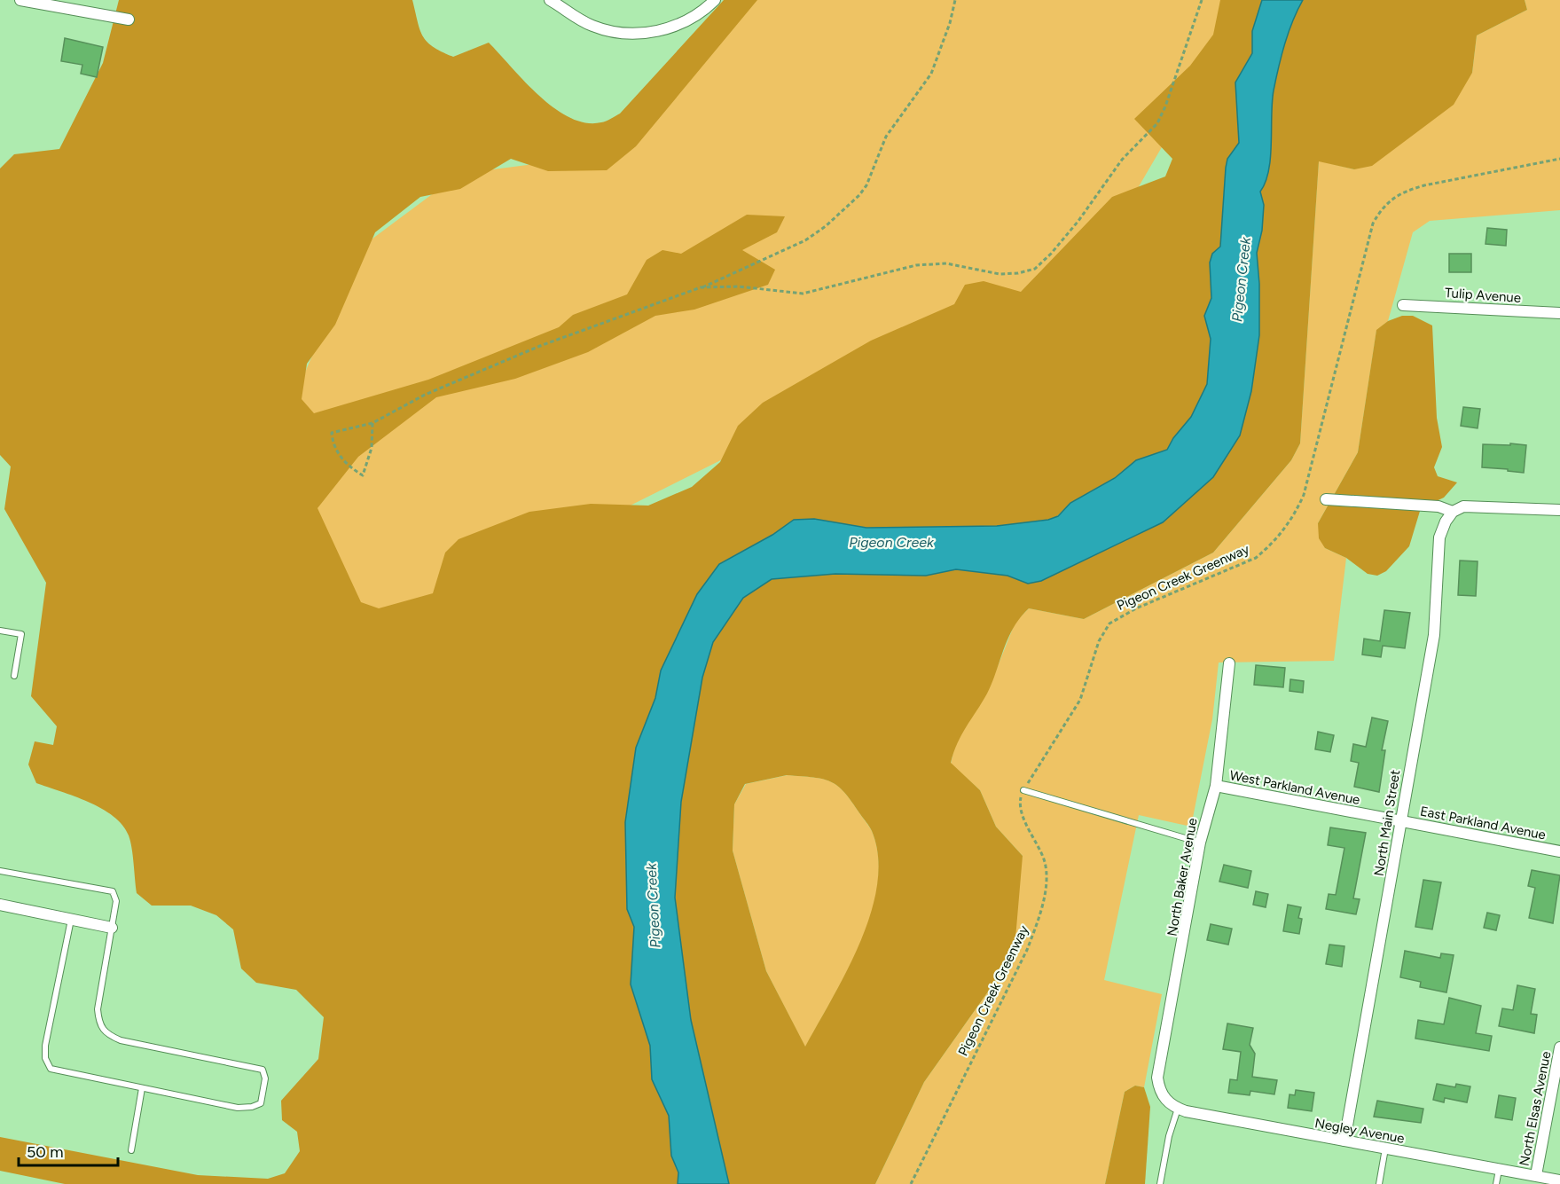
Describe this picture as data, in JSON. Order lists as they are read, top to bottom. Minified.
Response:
{"streets":{"street":["Tulip Avenue","West Parkland Avenue","North Main Street","East Parkland Avenue","North Baker Avenue","North Elsas Avenue","Negley Avenue"],"path":["Pigeon Creek Greenway"]},"crossings":[["West Parkland Avenue","North Main Street"],["West Parkland Avenue","East Parkland Avenue"],["West Parkland Avenue","North Baker Avenue"],["North Main Street","East Parkland Avenue"],["North Main Street","Negley Avenue"],["North Baker Avenue","Negley Avenue"],["North Elsas Avenue","Negley Avenue"]],"water":["Pigeon Creek"],"scale_bar":"50 m"}
